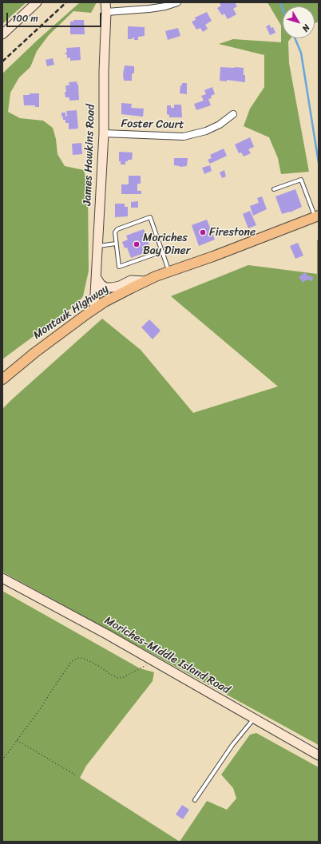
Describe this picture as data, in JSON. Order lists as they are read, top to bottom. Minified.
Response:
{"streets":{"main road":["Montauk Highway"],"street":["Foster Court","James Hawkins Road","Moriches-Middle Island Road"]},"crossings":[["Foster Court","James Hawkins Road"],["James Hawkins Road","Montauk Highway"]],"places":["Firestone","Moriches Bay Diner"],"scale_bar":"100 m","north":"bottom right"}
